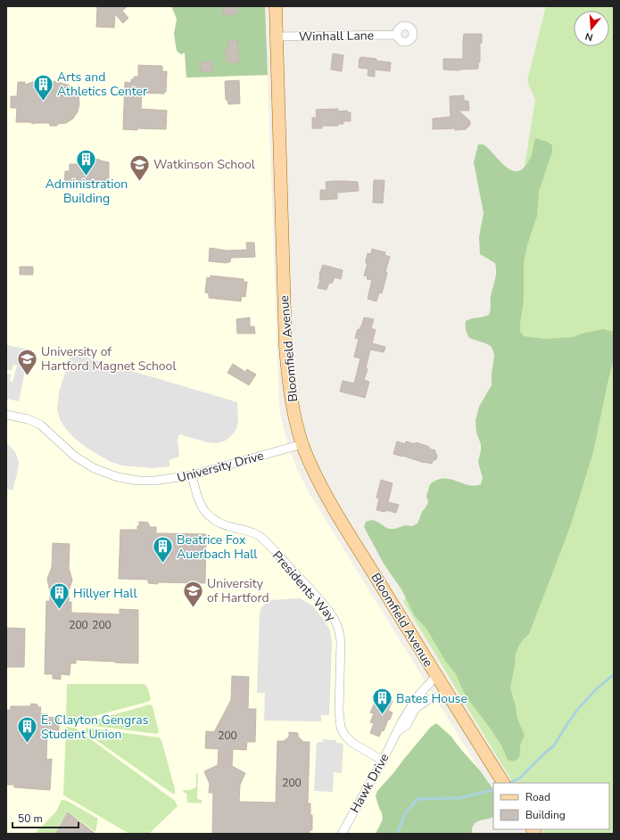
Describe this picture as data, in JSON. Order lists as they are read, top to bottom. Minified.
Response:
{"streets":{"main road":["Bloomfield Avenue"],"street":["Winhall Lane","University Drive","Presidents Way","Hawk Drive"]},"crossings":[["Winhall Lane","Bloomfield Avenue"],["Bloomfield Avenue","University Drive"],["Bloomfield Avenue","Hawk Drive"],["University Drive","Presidents Way"],["Presidents Way","Hawk Drive"]],"places":{"building":["Arts and Athletics Center","Administration Building","Beatrice Fox Auerbach Hall","Hillyer Hall","Bates House","E. Clayton Gengras Student Union"],"school or university":["Watkinson School","University of Hartford Magnet School","University of Hartford"]},"house_numbers":["200","200","200","200"],"legend":["Road","Building"],"scale_bar":"50 m","north":"bottom"}
